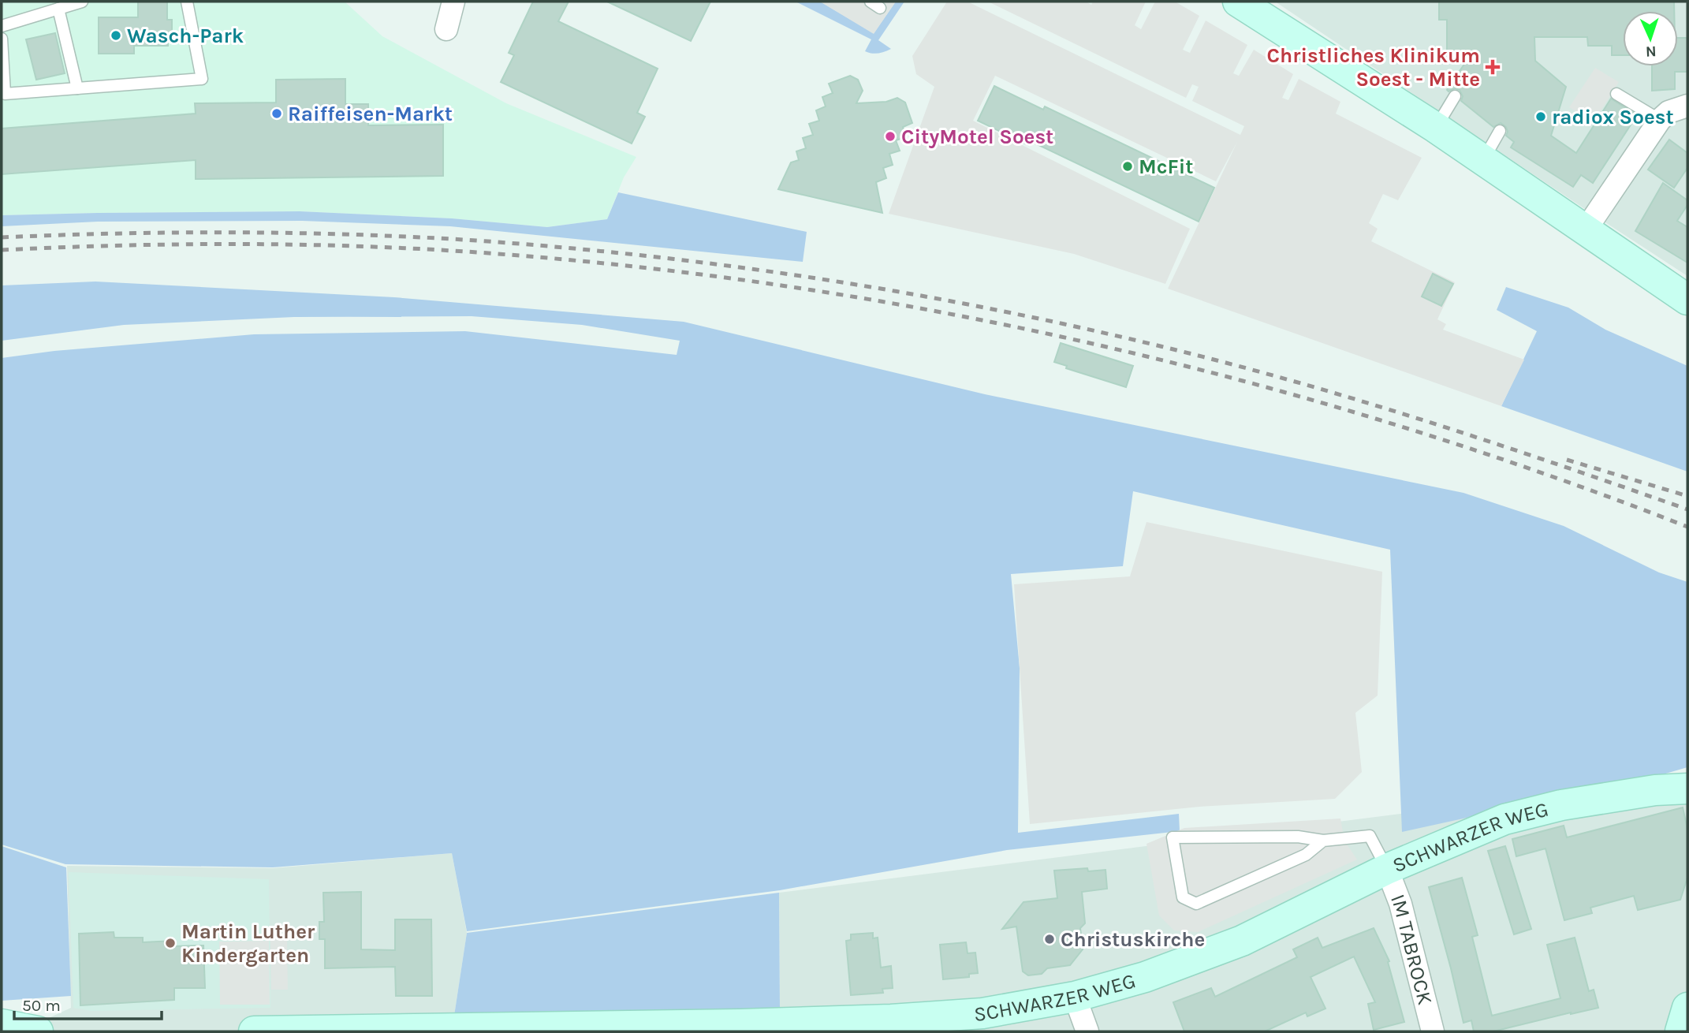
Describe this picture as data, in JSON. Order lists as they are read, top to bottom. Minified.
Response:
{"streets":{"street":["SCHWARZER WEG","IM TABROCK"]},"crossings":[["SCHWARZER WEG","IM TABROCK"]],"places":{"other":["Wasch-Park","Raiffeisen-Markt","radiox Soest","CityMotel Soest","McFit","Christuskirche","Martin Luther Kindergarten"],"health":["Christliches Klinikum Soest - Mitte"]},"scale_bar":"50 m","north":"bottom"}
